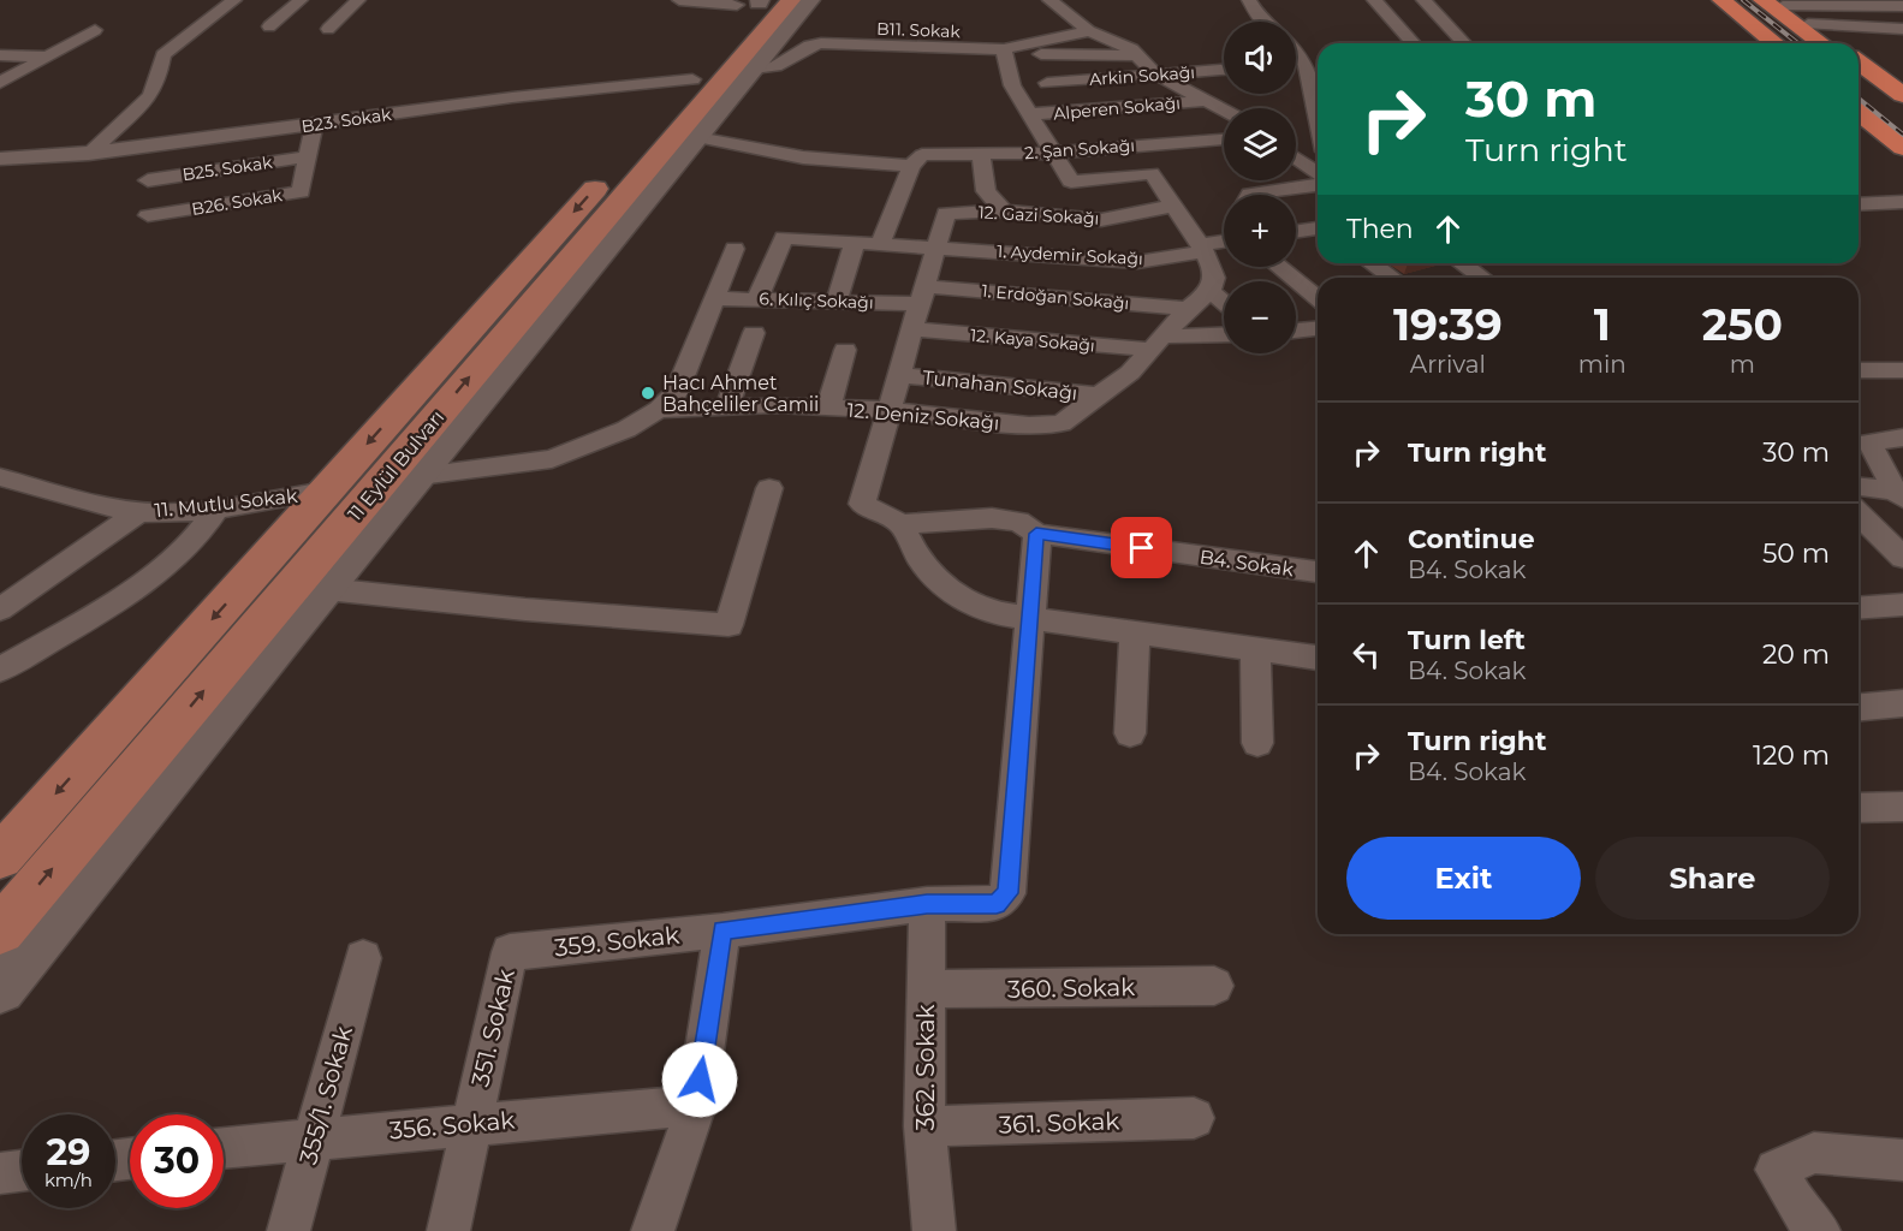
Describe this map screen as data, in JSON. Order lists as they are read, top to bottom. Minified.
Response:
{"streets":{"main road":["11 Eylül Bulvarı"],"street":["B11. Sokak","Arkin Sokağı","Alperen Sokağı","B23. Sokak","2. Şan Sokağı","B25. Sokak","B26. Sokak","12. Gazi Sokağı","1. Aydemir Sokağı","1. Erdoğan Sokağı","6. Kılıç Sokağı","12. Kaya Sokağı","Tunahan Sokağı","12. Deniz Sokağı","11. Mutlu Sokak","B4. Sokak","359. Sokak","360. Sokak","351. Sokak","362. Sokak","355/1. Sokak","361. Sokak","356. Sokak"]},"crossings":[["B23. Sokak","B26. Sokak"],["B23. Sokak","11 Eylül Bulvarı"],["B25. Sokak","B26. Sokak"],["12. Gazi Sokağı","1. Aydemir Sokağı"],["1. Aydemir Sokağı","6. Kılıç Sokağı"],["1. Erdoğan Sokağı","6. Kılıç Sokağı"],["1. Erdoğan Sokağı","12. Deniz Sokağı"],["12. Kaya Sokağı","12. Deniz Sokağı"],["Tunahan Sokağı","12. Deniz Sokağı"],["11 Eylül Bulvarı","11. Mutlu Sokak"],["359. Sokak","351. Sokak"],["359. Sokak","362. Sokak"],["360. Sokak","362. Sokak"],["351. Sokak","356. Sokak"],["362. Sokak","361. Sokak"],["355/1. Sokak","356. Sokak"]],"places":["Hacı Ahmet Bahçeliler Camii"],"page":{"map_buttons":["+","−"],"turn":["30 m","Turn right"],"then":"Then","eta":["19:39","Arrival","1","min","250","m"],"list":[{"name":"Turn right","value":"30 m"},{"name":"Continue","note":"B4. Sokak","value":"50 m"},{"name":"Turn left","note":"B4. Sokak","value":"20 m"},{"name":"Turn right","note":"B4. Sokak","value":"120 m"}],"buttons":["Exit","Share"],"speed":"29 km/h","limit":"30"}}
